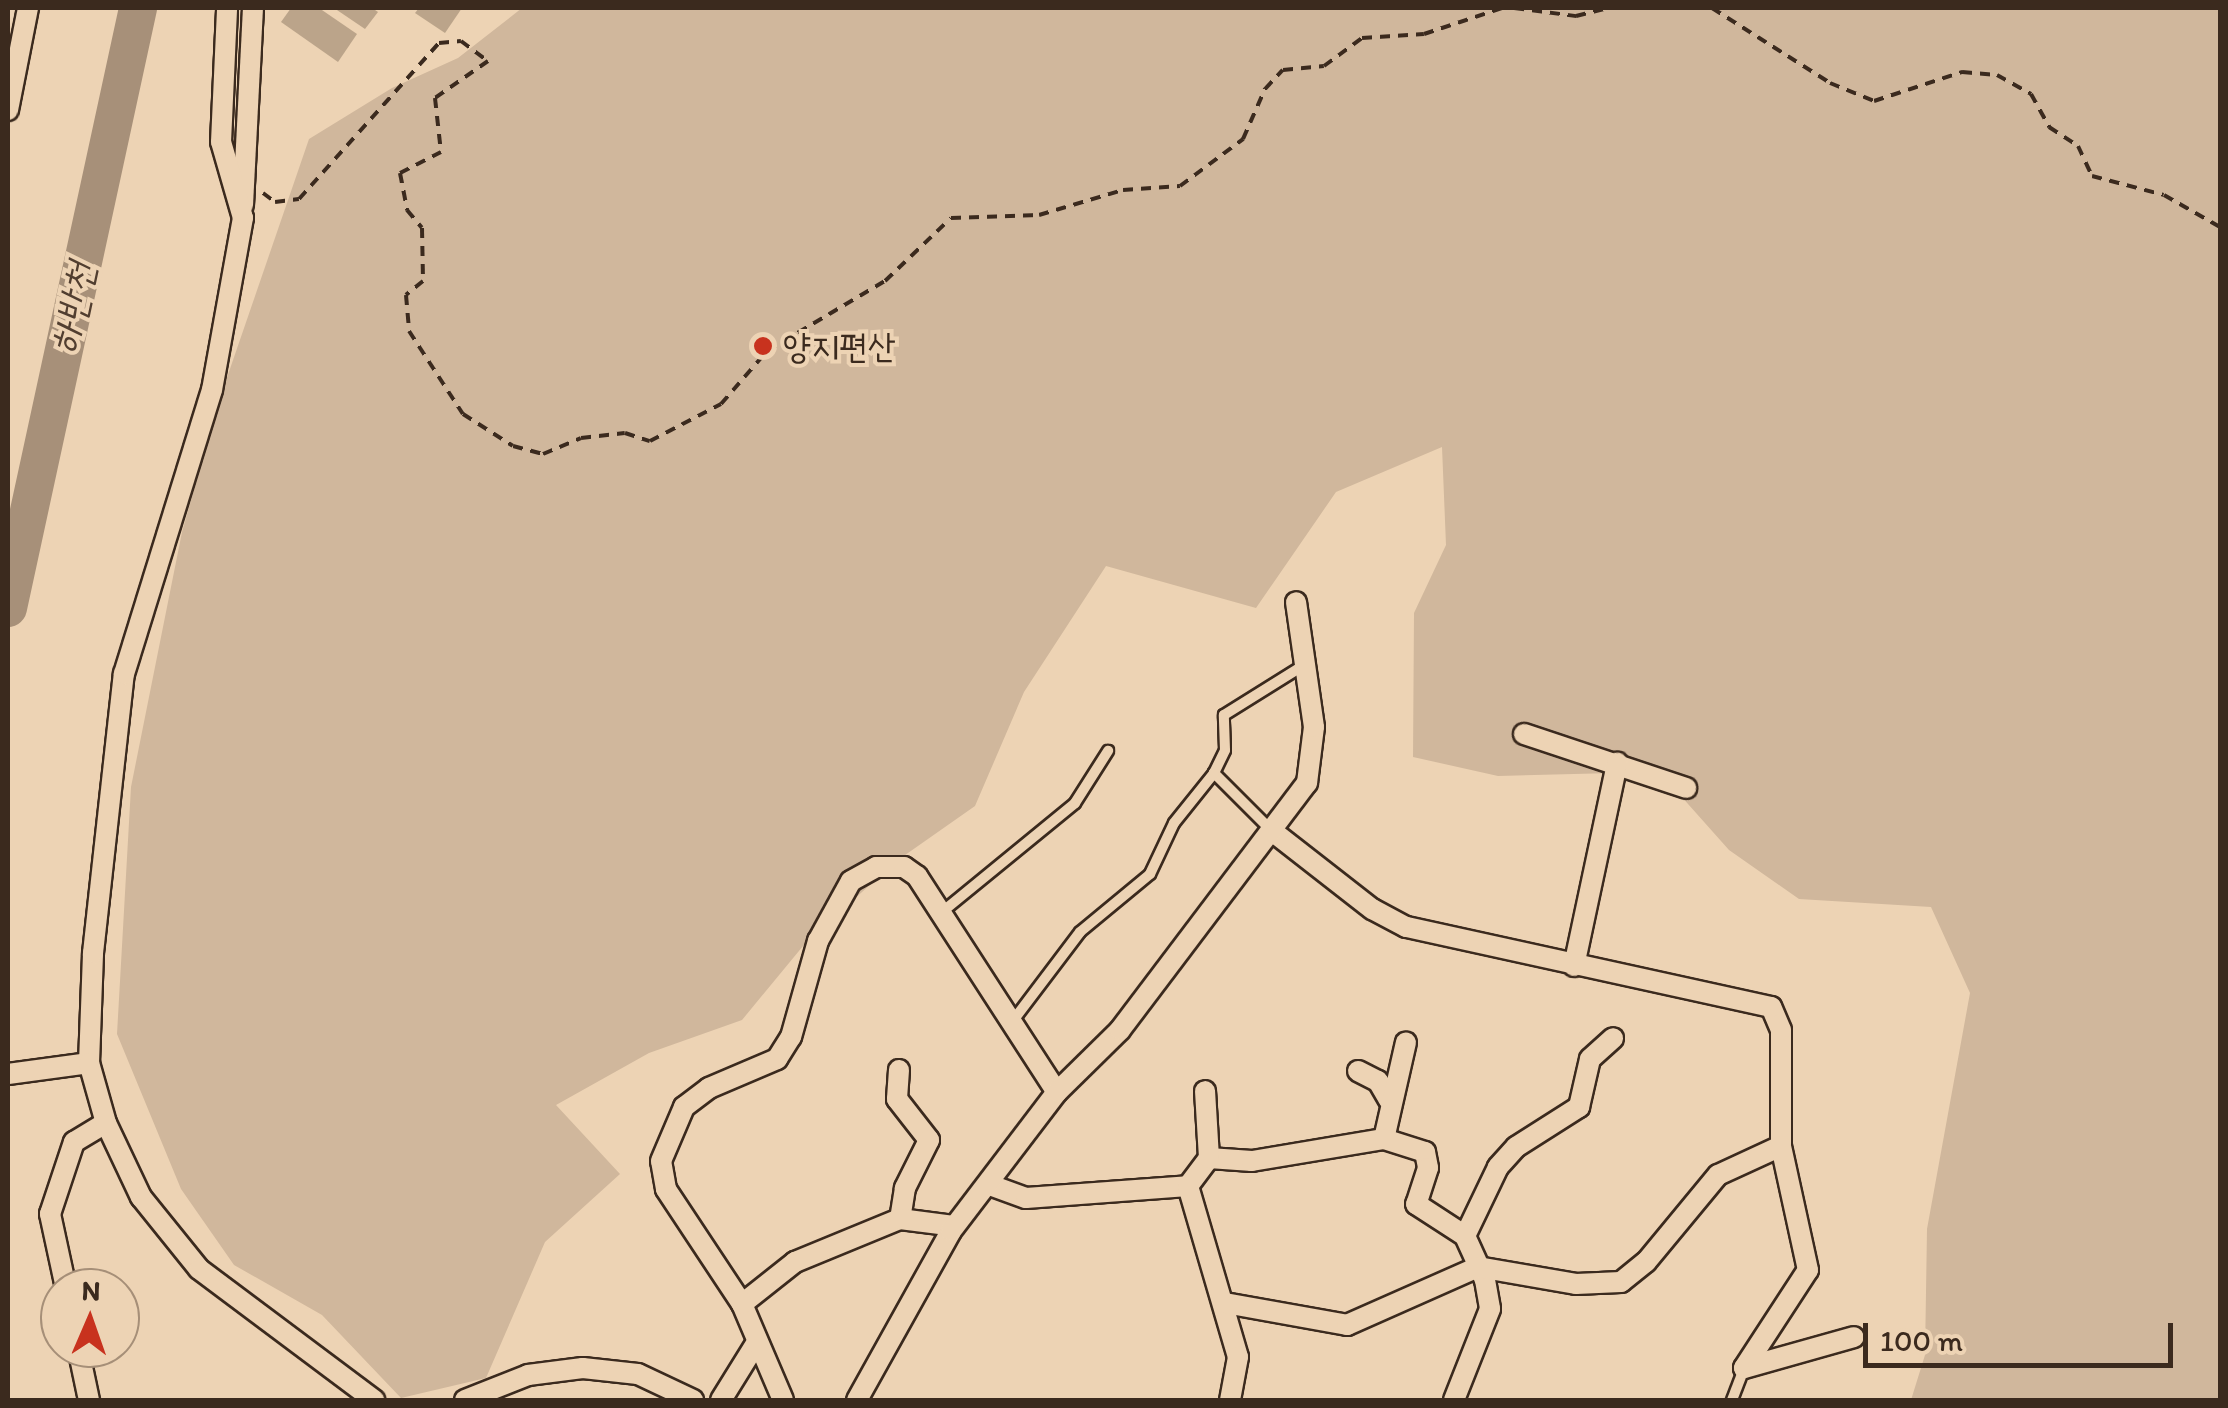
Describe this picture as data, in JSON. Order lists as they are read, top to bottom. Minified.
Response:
{"water":["하반천"],"places":["양지편산"],"scale_bar":"100 m","north":"top"}
